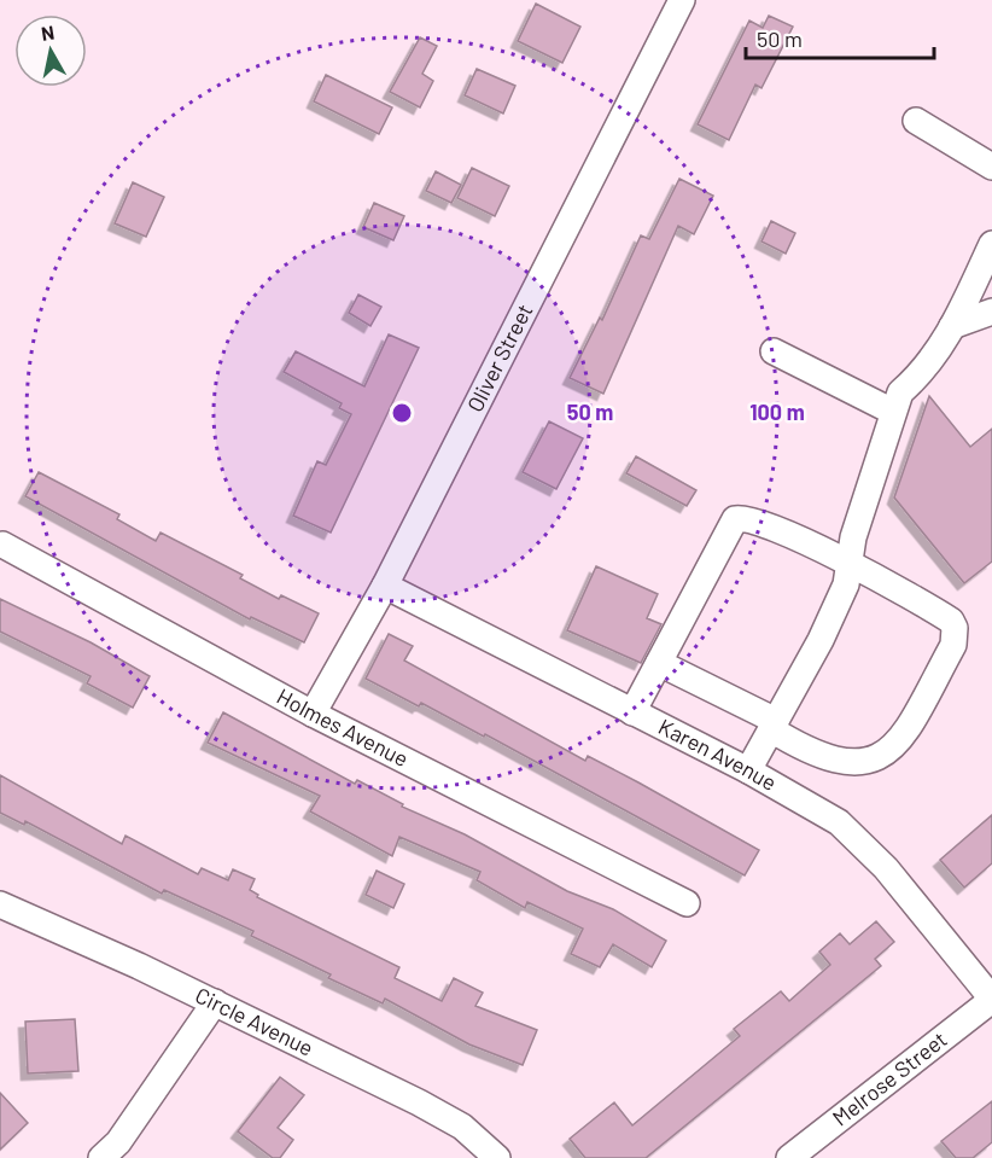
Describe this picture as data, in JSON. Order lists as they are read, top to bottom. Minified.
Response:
{"streets":{"street":["Oliver Street","Holmes Avenue","Karen Avenue","Circle Avenue","Melrose Street"]},"crossings":[["Oliver Street","Holmes Avenue"],["Oliver Street","Karen Avenue"],["Karen Avenue","Melrose Street"]],"scale_bar":"50 m","north":"top","rings":["50 m","100 m"]}
